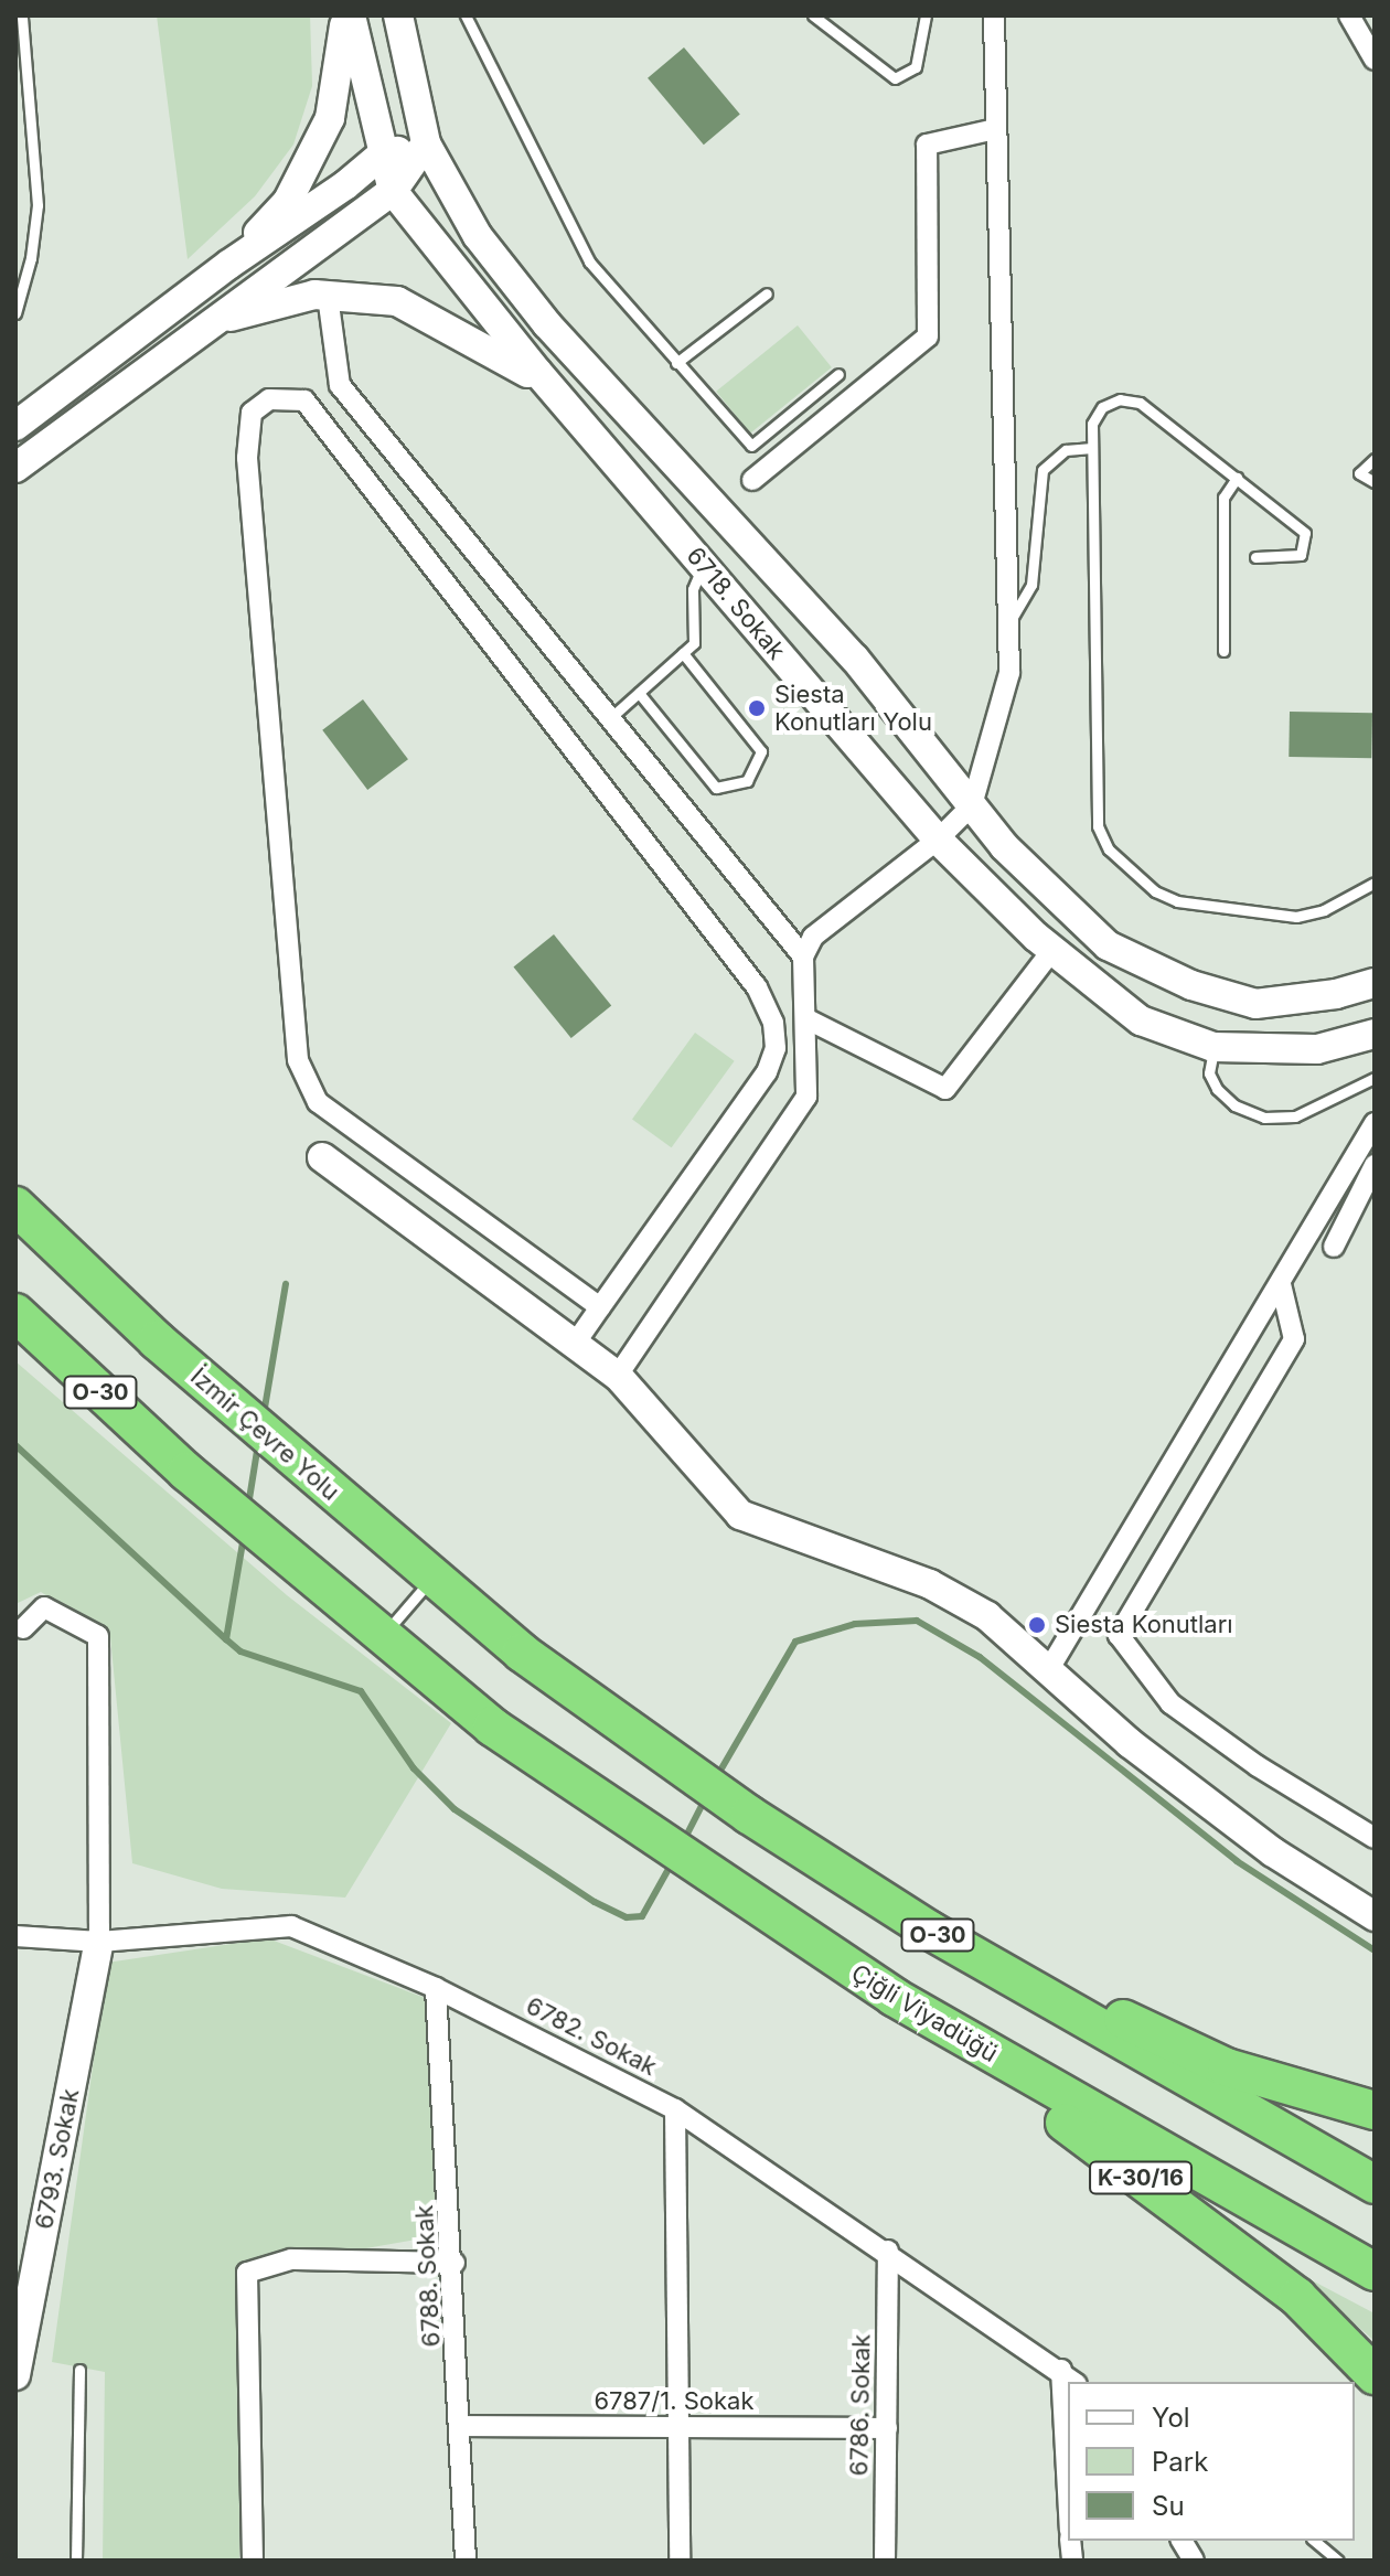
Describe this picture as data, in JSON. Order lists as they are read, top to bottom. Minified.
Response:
{"streets":{"highway":["O-30","İzmir Çevre Yolu","Çiğli Viyadüğü","K-30/16"],"street":["6718. Sokak","6782. Sokak","6793. Sokak","6788. Sokak","6787/1. Sokak","6786. Sokak"]},"crossings":[["O-30","İzmir Çevre Yolu"],["O-30","Çiğli Viyadüğü"],["Çiğli Viyadüğü","K-30/16"],["6782. Sokak","6793. Sokak"],["6782. Sokak","6788. Sokak"],["6782. Sokak","6786. Sokak"],["6788. Sokak","6787/1. Sokak"],["6787/1. Sokak","6786. Sokak"]],"places":["Siesta Konutları Yolu","Siesta Konutları"],"legend":["Yol","Park","Su"]}
